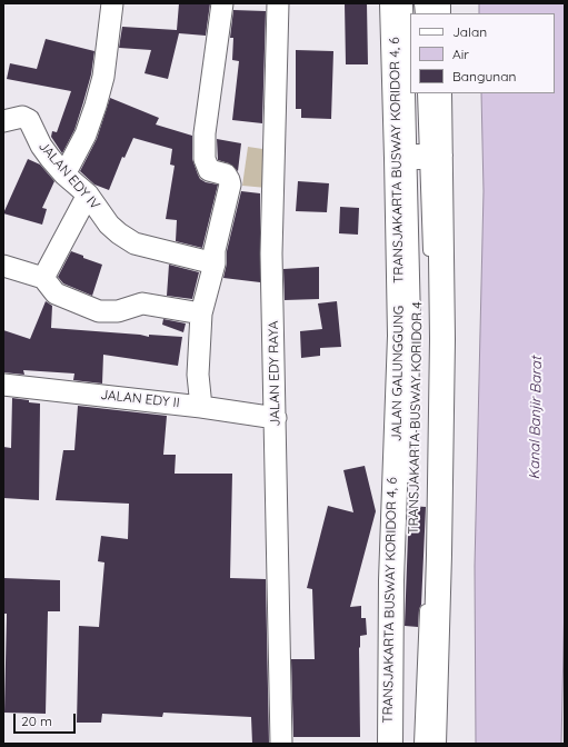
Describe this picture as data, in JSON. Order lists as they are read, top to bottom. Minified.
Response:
{"streets":{"main road":["JALAN GALUNGGUNG"],"street":["JALAN EDY IV","JALAN EDY RAYA","JALAN EDY II"],"lane":["TRANSJAKARTA BUSWAY KORIDOR 4, 6","TRANSJAKARTA BUSWAY KORIDOR 4"]},"crossings":[["TRANSJAKARTA BUSWAY KORIDOR 4, 6","JALAN GALUNGGUNG"],["JALAN EDY RAYA","JALAN EDY II"]],"water":["Kanal Banjir Barat"],"legend":["Jalan","Air","Bangunan"],"scale_bar":"20 m"}
